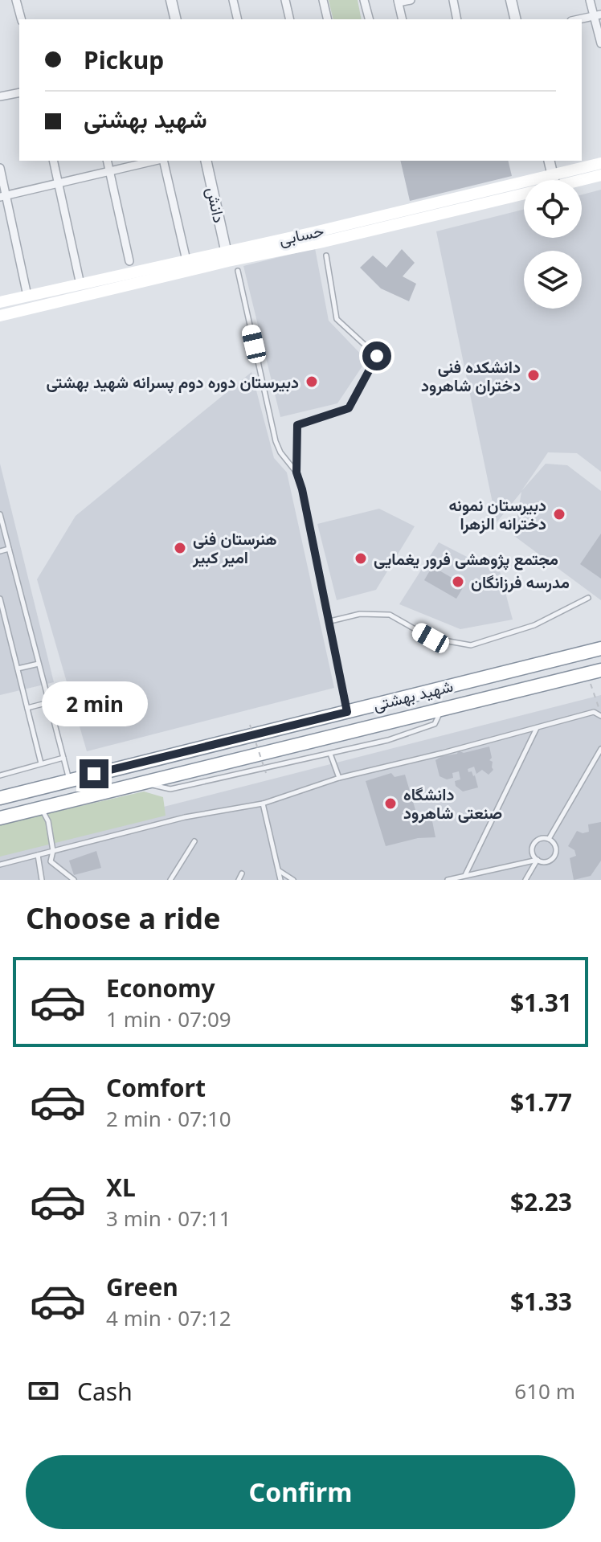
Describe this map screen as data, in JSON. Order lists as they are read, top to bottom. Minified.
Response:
{"streets":{"highway":["شهید بهشتی"],"main road":["حسابی"],"street":["دانش"]},"crossings":[["دانش","حسابی"]],"places":["دانشکده فنی دختران شاهرود","دبیرستان دوره دوم پسرانه شهید بهشتی","دبیرستان نمونه دخترانه الزهرا","هنرستان فنی امیر کبیر","مجتمع پژوهشی فرور یغمایی","مدرسه فرزانگان","دانشگاه صنعتی شاهرود"],"page":{"banner":["Pickup","شهید بهشتی"],"bubble":"2 min","heading":"Choose a ride","list":[{"name":"Economy","note":"1 min · 07:09","value":"$1.31"},{"name":"Comfort","note":"2 min · 07:10","value":"$1.77"},{"name":"XL","note":"3 min · 07:11","value":"$2.23"},{"name":"Green","note":"4 min · 07:12","value":"$1.33"}],"pay":["Cash","610 m"],"buttons":"Confirm"}}
